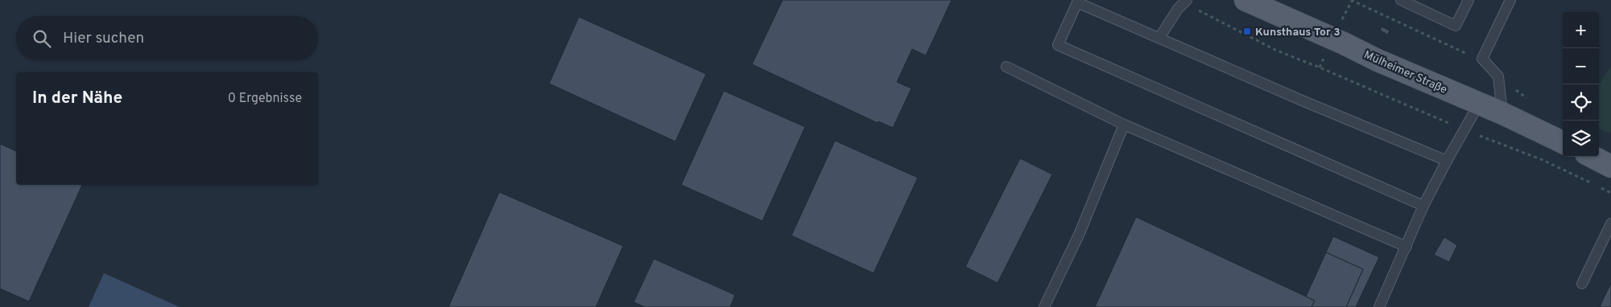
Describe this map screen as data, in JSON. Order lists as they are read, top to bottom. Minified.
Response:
{"streets":{"main road":["Mülheimer Straße"]},"places":{"transit":["Kunsthaus Tor 3"]},"page":{"map_buttons":["+","−"],"search":"Hier suchen","heading":["In der Nähe","0 Ergebnisse"]}}
